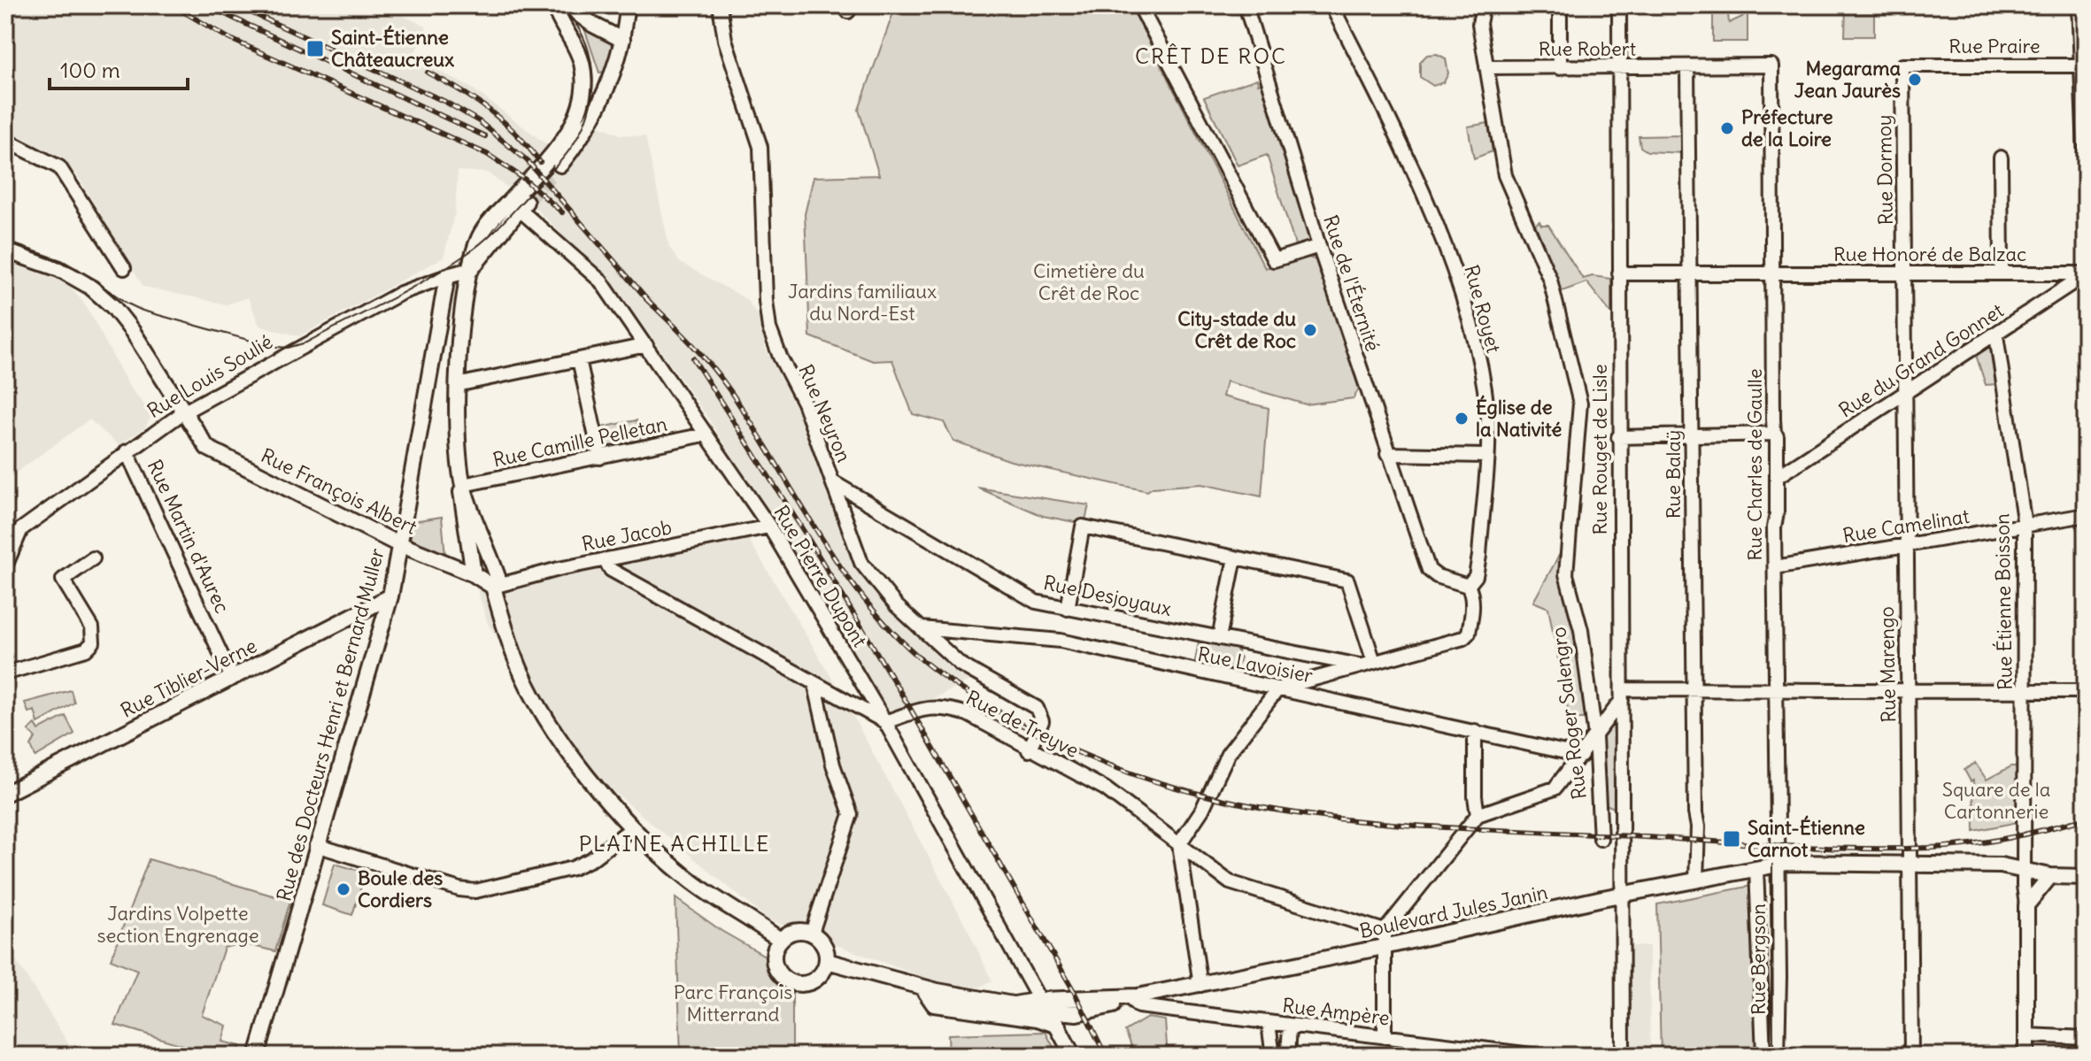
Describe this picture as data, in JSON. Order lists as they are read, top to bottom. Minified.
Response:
{"streets":{"main road":["Rue Louis Soulié","Rue François Albert","Rue Tiblier-Verne","Rue des Docteurs Henri et Bernard Muller","Boulevard Jules Janin"],"street":["Rue Praire","Rue Robert","Rue Dormoy","Rue Honoré de Balzac","Rue de l'Éternité","Rue Royet","Rue du Grand Gonnet","Rue Neyron","Rue Camille Pelletan","Rue Rouget de Lisle","Rue Charles de Gaulle","Rue Balaÿ","Rue Camelinat","Rue Jacob","Rue Martin d'Aurec","Rue Pierre Dupont","Rue Desjoyaux","Rue Étienne Boisson","Rue Lavoisier","Rue Marengo","Rue Roger Salengro","Rue de Treyve","Rue Bergson","Rue Ampère"]},"crossings":[["Rue Praire","Rue Dormoy"],["Rue Robert","Rue Rouget de Lisle"],["Rue Robert","Rue Charles de Gaulle"],["Rue Robert","Rue Balaÿ"],["Rue Robert","Rue Roger Salengro"],["Rue Dormoy","Rue Honoré de Balzac"],["Rue Dormoy","Rue Marengo"],["Rue Honoré de Balzac","Rue du Grand Gonnet"],["Rue Honoré de Balzac","Rue Rouget de Lisle"],["Rue Honoré de Balzac","Rue Charles de Gaulle"],["Rue Honoré de Balzac","Rue Balaÿ"],["Rue Honoré de Balzac","Rue Marengo"],["Rue de l'Éternité","Rue Royet"],["Rue du Grand Gonnet","Rue Charles de Gaulle"],["Rue du Grand Gonnet","Rue Étienne Boisson"],["Rue du Grand Gonnet","Rue Marengo"],["Rue Louis Soulié","Rue François Albert"],["Rue Louis Soulié","Rue Martin d'Aurec"],["Rue Louis Soulié","Rue des Docteurs Henri et Bernard Muller"],["Rue Neyron","Rue Desjoyaux"],["Rue Neyron","Rue Lavoisier"],["Rue Neyron","Rue de Treyve"],["Rue Camille Pelletan","Rue Pierre Dupont"],["Rue Rouget de Lisle","Boulevard Jules Janin"],["Rue Charles de Gaulle","Rue Camelinat"],["Rue Charles de Gaulle","Boulevard Jules Janin"],["Rue Charles de Gaulle","Rue Bergson"],["Rue Balaÿ","Boulevard Jules Janin"],["Rue François Albert","Rue Jacob"],["Rue François Albert","Rue des Docteurs Henri et Bernard Muller"],["Rue Camelinat","Rue Étienne Boisson"],["Rue Camelinat","Rue Marengo"],["Rue Jacob","Rue Pierre Dupont"],["Rue Martin d'Aurec","Rue Tiblier-Verne"],["Rue Pierre Dupont","Rue de Treyve"],["Rue Pierre Dupont","Boulevard Jules Janin"],["Rue Étienne Boisson","Boulevard Jules Janin"],["Rue Marengo","Boulevard Jules Janin"],["Rue Tiblier-Verne","Rue des Docteurs Henri et Bernard Muller"],["Boulevard Jules Janin","Rue Bergson"],["Boulevard Jules Janin","Rue Ampère"]],"districts":["CRÊT DE ROC","PLAINE ACHILLE"],"parks":["Cimetière du Crêt de Roc","Jardins familiaux du Nord-Est","Square de la Cartonnerie","Jardins Volpette section Engrenage","Parc François Mitterrand"],"places":{"transit":["Saint-Étienne Châteaucreux","Saint-Étienne Carnot"],"other":["Megarama Jean Jaurès","Préfecture de la Loire","City-stade du Crêt de Roc","Église de la Nativité","Boule des Cordiers"]},"scale_bar":"100 m"}
